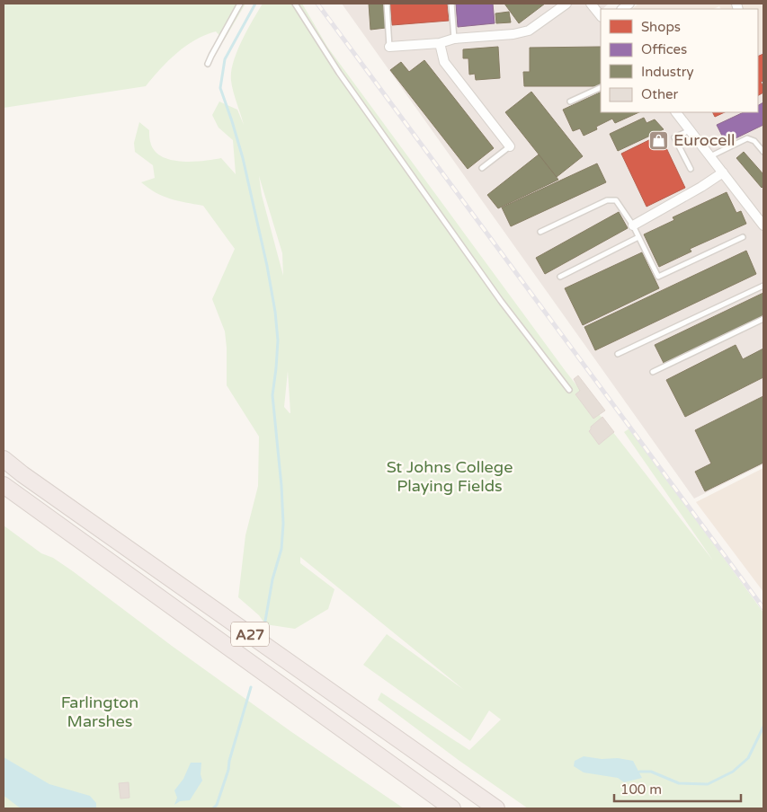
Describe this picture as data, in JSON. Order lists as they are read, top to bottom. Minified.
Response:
{"streets":{"highway":["A27"]},"parks":["St Johns College Playing Fields","Farlington Marshes"],"places":{"shop":["Eurocell"]},"legend":["Shops","Offices","Industry","Other"],"scale_bar":"100 m"}
